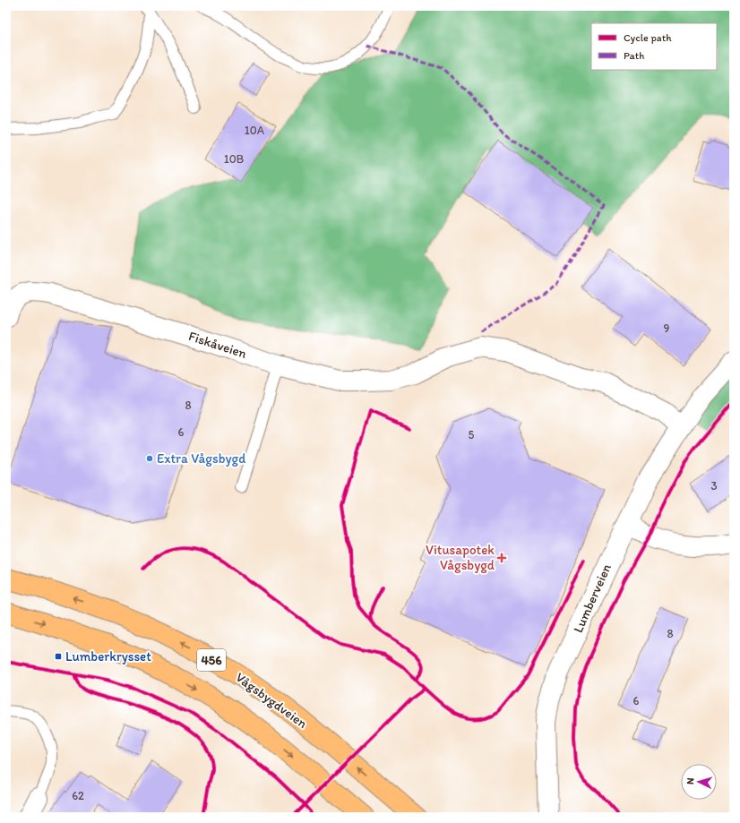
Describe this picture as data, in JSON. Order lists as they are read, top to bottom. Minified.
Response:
{"streets":{"main road":["456","Vågsbygdveien"],"street":["Fiskåveien","Lumberveien"]},"crossings":[["Fiskåveien","Lumberveien"]],"places":{"other":["Extra Vågsbygd"],"health":["Vitusapotek Vågsbygd"],"transit":["Lumberkrysset"]},"house_numbers":["10A","10B","9","8","6","5","3","8","6","62"],"legend":["Cycle path","Path"],"north":"left"}
